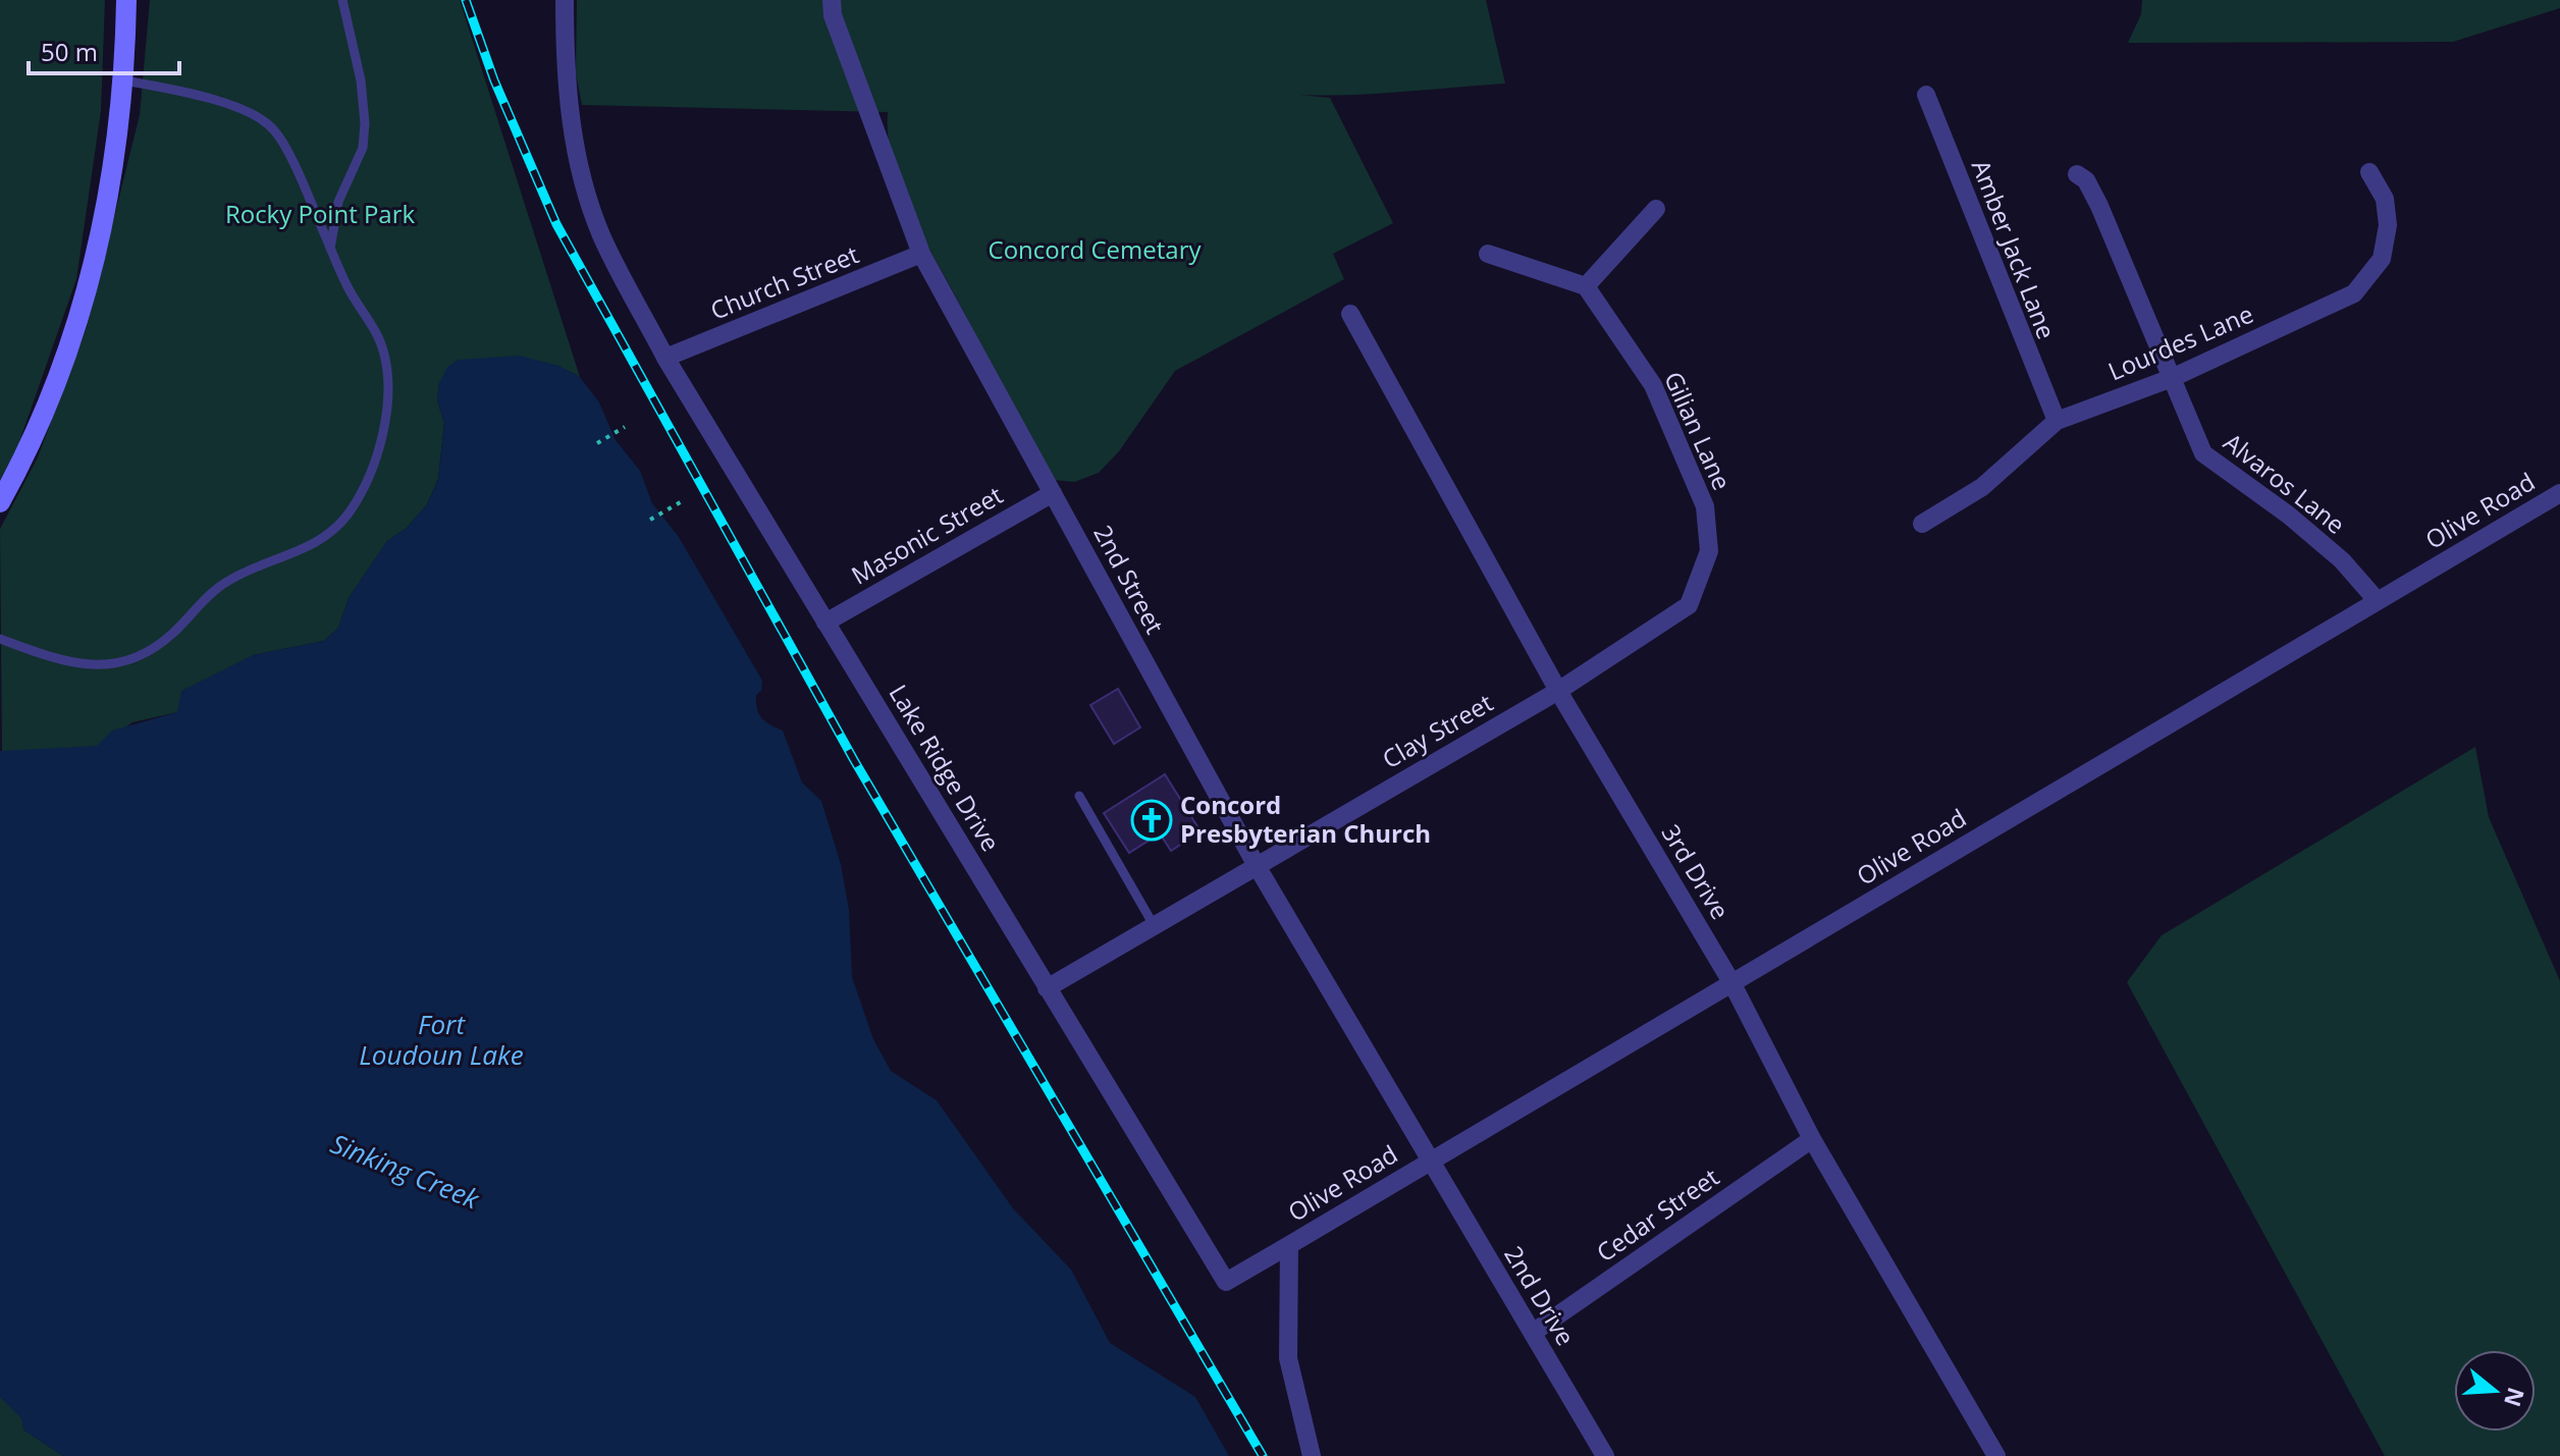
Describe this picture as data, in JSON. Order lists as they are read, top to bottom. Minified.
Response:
{"streets":{"street":["Amber Jack Lane","Church Street","Lourdes Lane","Gilian Lane","Alvaros Lane","Olive Road","Masonic Street","2nd Street","Clay Street","Lake Ridge Drive","3rd Drive","Cedar Street","2nd Drive"]},"crossings":[["Amber Jack Lane","Lourdes Lane"],["Church Street","2nd Street"],["Church Street","Lake Ridge Drive"],["Lourdes Lane","Alvaros Lane"],["Gilian Lane","Clay Street"],["Gilian Lane","3rd Drive"],["Alvaros Lane","Olive Road"],["Olive Road","2nd Street"],["Olive Road","Lake Ridge Drive"],["Olive Road","3rd Drive"],["Olive Road","2nd Drive"],["Masonic Street","2nd Street"],["Masonic Street","Lake Ridge Drive"],["2nd Street","Clay Street"],["2nd Street","2nd Drive"],["Clay Street","Lake Ridge Drive"],["Clay Street","3rd Drive"],["3rd Drive","Cedar Street"],["Cedar Street","2nd Drive"]],"water":["Fort Loudoun Lake","Sinking Creek"],"parks":["Rocky Point Park","Concord Cemetary"],"places":{"church":["Concord Presbyterian Church"]},"scale_bar":"50 m","north":"right"}
